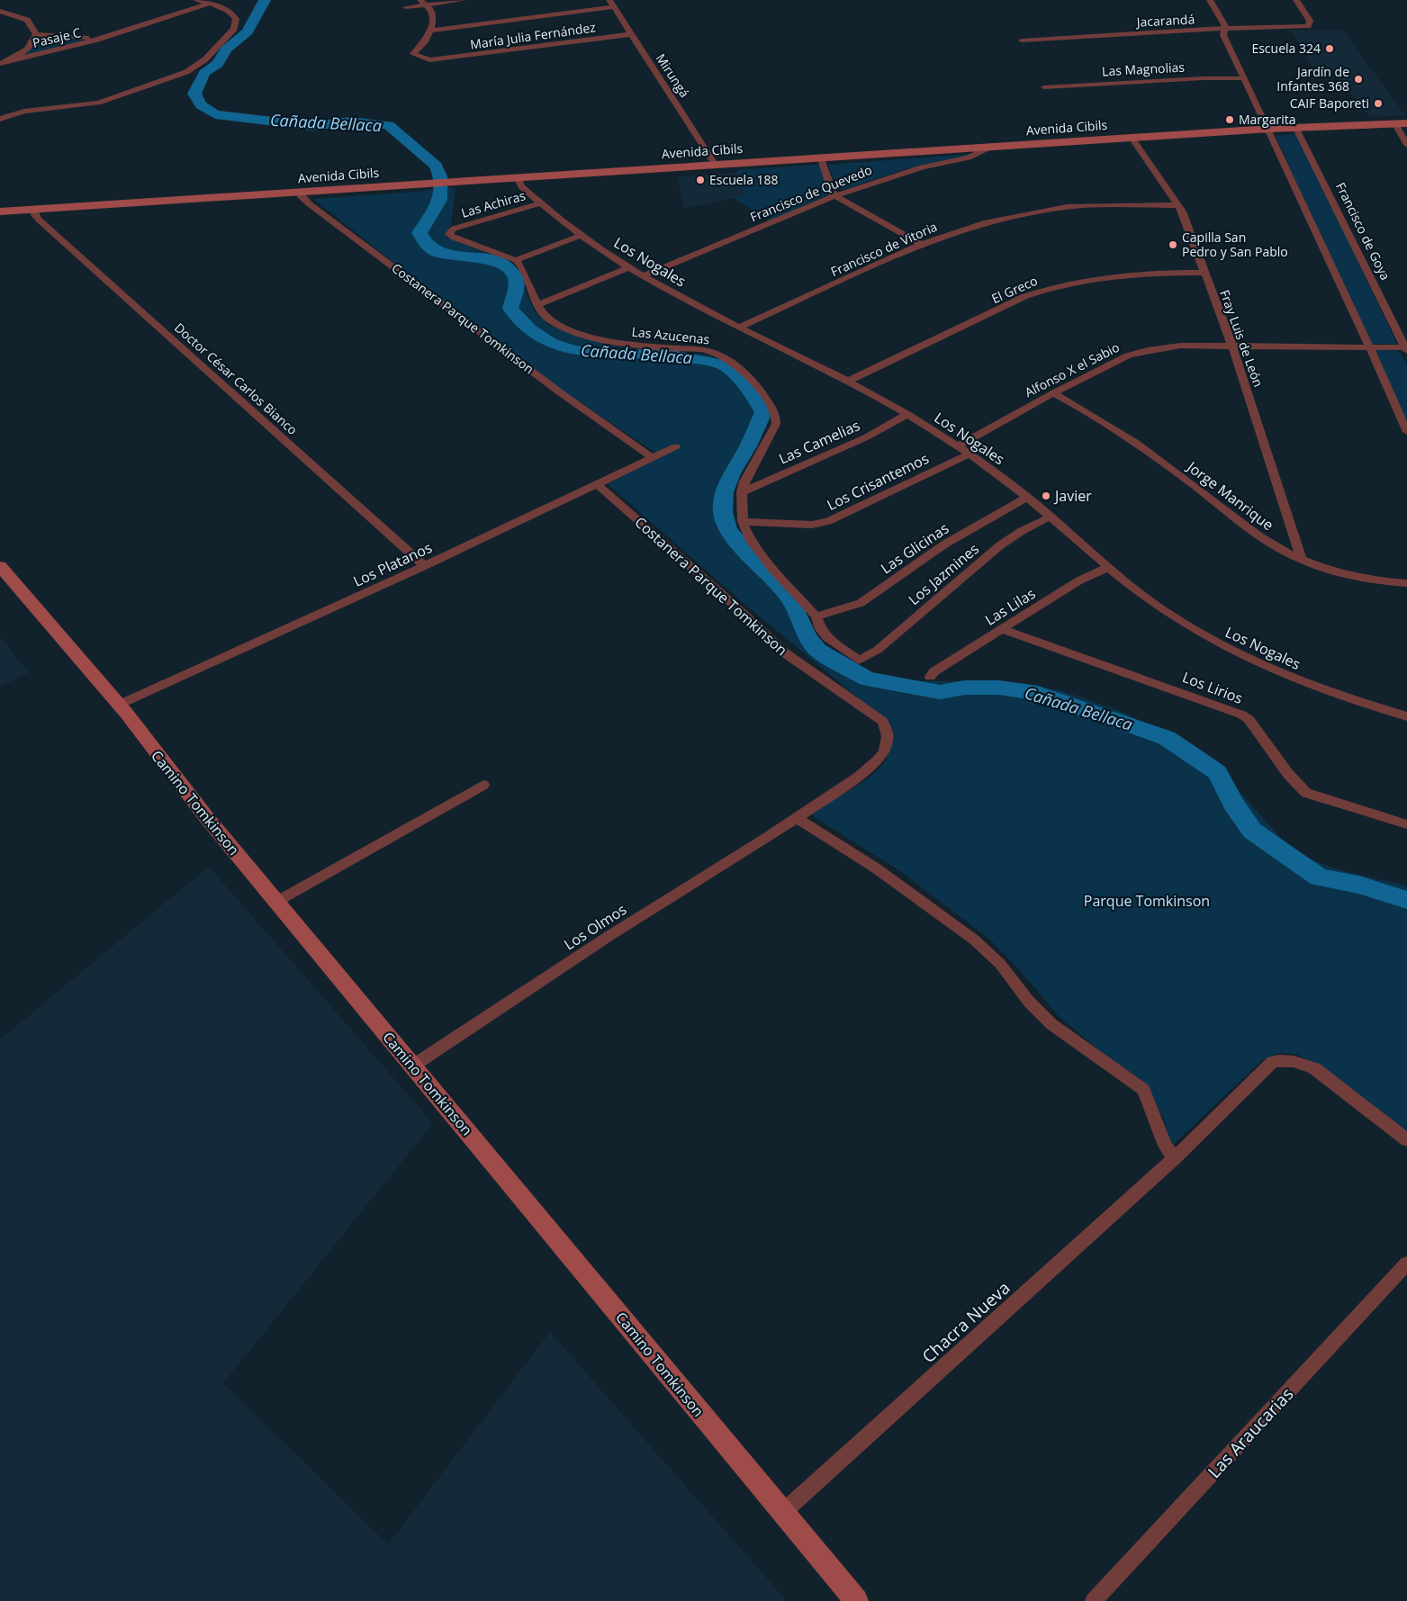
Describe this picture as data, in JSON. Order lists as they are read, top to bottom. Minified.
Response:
{"streets":{"street":["Jacarandá","María Julia Fernández","Pasaje C","Las Magnolias","Mirungá","Avenida Cibils","Francisco de Quevedo","Las Achiras","Francisco de Goya","Francisco de Vitoria","Los Nogales","El Greco","Costanera Parque Tomkinson","Las Azucenas","Fray Luis de León","Alfonso X el Sabio","Doctor César Carlos Bianco","Las Camelias","Los Crisantemos","Jorge Manrique","Las Glicinas","Los Platanos","Los Jazmines","Las Lilas","Los Lirios","Camino Tomkinson","Los Olmos","Chacra Nueva","Las Araucarias"]},"crossings":[["María Julia Fernández","Mirungá"],["Mirungá","Avenida Cibils"],["Avenida Cibils","Francisco de Quevedo"],["Avenida Cibils","Francisco de Goya"],["Avenida Cibils","Los Nogales"],["Avenida Cibils","Costanera Parque Tomkinson"],["Avenida Cibils","Fray Luis de León"],["Avenida Cibils","Doctor César Carlos Bianco"],["Francisco de Quevedo","Los Nogales"],["Las Achiras","Los Nogales"],["Las Achiras","Las Azucenas"],["Francisco de Goya","Alfonso X el Sabio"],["Francisco de Vitoria","Los Nogales"],["Francisco de Vitoria","Fray Luis de León"],["Los Nogales","El Greco"],["Los Nogales","Alfonso X el Sabio"],["Los Nogales","Las Camelias"],["Los Nogales","Los Crisantemos"],["Los Nogales","Las Glicinas"],["Los Nogales","Los Jazmines"],["Los Nogales","Las Lilas"],["El Greco","Fray Luis de León"],["Costanera Parque Tomkinson","Los Platanos"],["Costanera Parque Tomkinson","Los Olmos"],["Las Azucenas","Las Camelias"],["Las Azucenas","Los Crisantemos"],["Las Azucenas","Las Glicinas"],["Las Azucenas","Los Jazmines"],["Fray Luis de León","Alfonso X el Sabio"],["Fray Luis de León","Jorge Manrique"],["Alfonso X el Sabio","Jorge Manrique"],["Doctor César Carlos Bianco","Los Platanos"],["Los Platanos","Camino Tomkinson"],["Las Lilas","Los Lirios"],["Camino Tomkinson","Los Olmos"],["Camino Tomkinson","Chacra Nueva"]],"water":["Cañada Bellaca"],"parks":["Parque Tomkinson"],"places":["Escuela 324","Jardín de Infantes 368","CAIF Baporeti","Margarita","Escuela 188","Capilla San Pedro y San Pablo","Javier"]}
